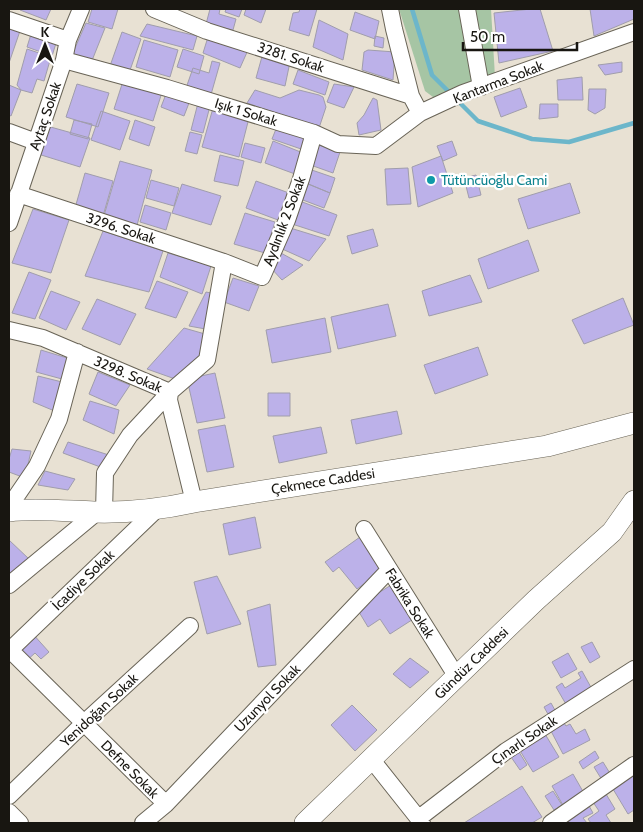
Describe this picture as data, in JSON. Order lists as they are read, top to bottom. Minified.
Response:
{"streets":{"main road":["Çekmece Caddesi","Gündüz Caddesi"],"street":["3281. Sokak","Kantarma Sokak","Işık 1 Sokak","Aytaç Sokak","Aydınlık 2 Sokak","3296. Sokak","3298. Sokak","İcadiye Sokak","Fabrika Sokak","Uzunyol Sokak","Yenidoğan Sokak","Çınarlı Sokak","Defne Sokak"]},"crossings":[["Kantarma Sokak","Işık 1 Sokak"],["Işık 1 Sokak","Aytaç Sokak"],["Işık 1 Sokak","Aydınlık 2 Sokak"],["Aytaç Sokak","3296. Sokak"],["Aydınlık 2 Sokak","3296. Sokak"],["3298. Sokak","Çekmece Caddesi"],["Çekmece Caddesi","İcadiye Sokak"],["İcadiye Sokak","Defne Sokak"],["Fabrika Sokak","Gündüz Caddesi"],["Fabrika Sokak","Uzunyol Sokak"],["Uzunyol Sokak","Defne Sokak"],["Yenidoğan Sokak","Defne Sokak"]],"places":["Tütüncüoğlu Cami"],"scale_bar":"50 m","north":"top"}
